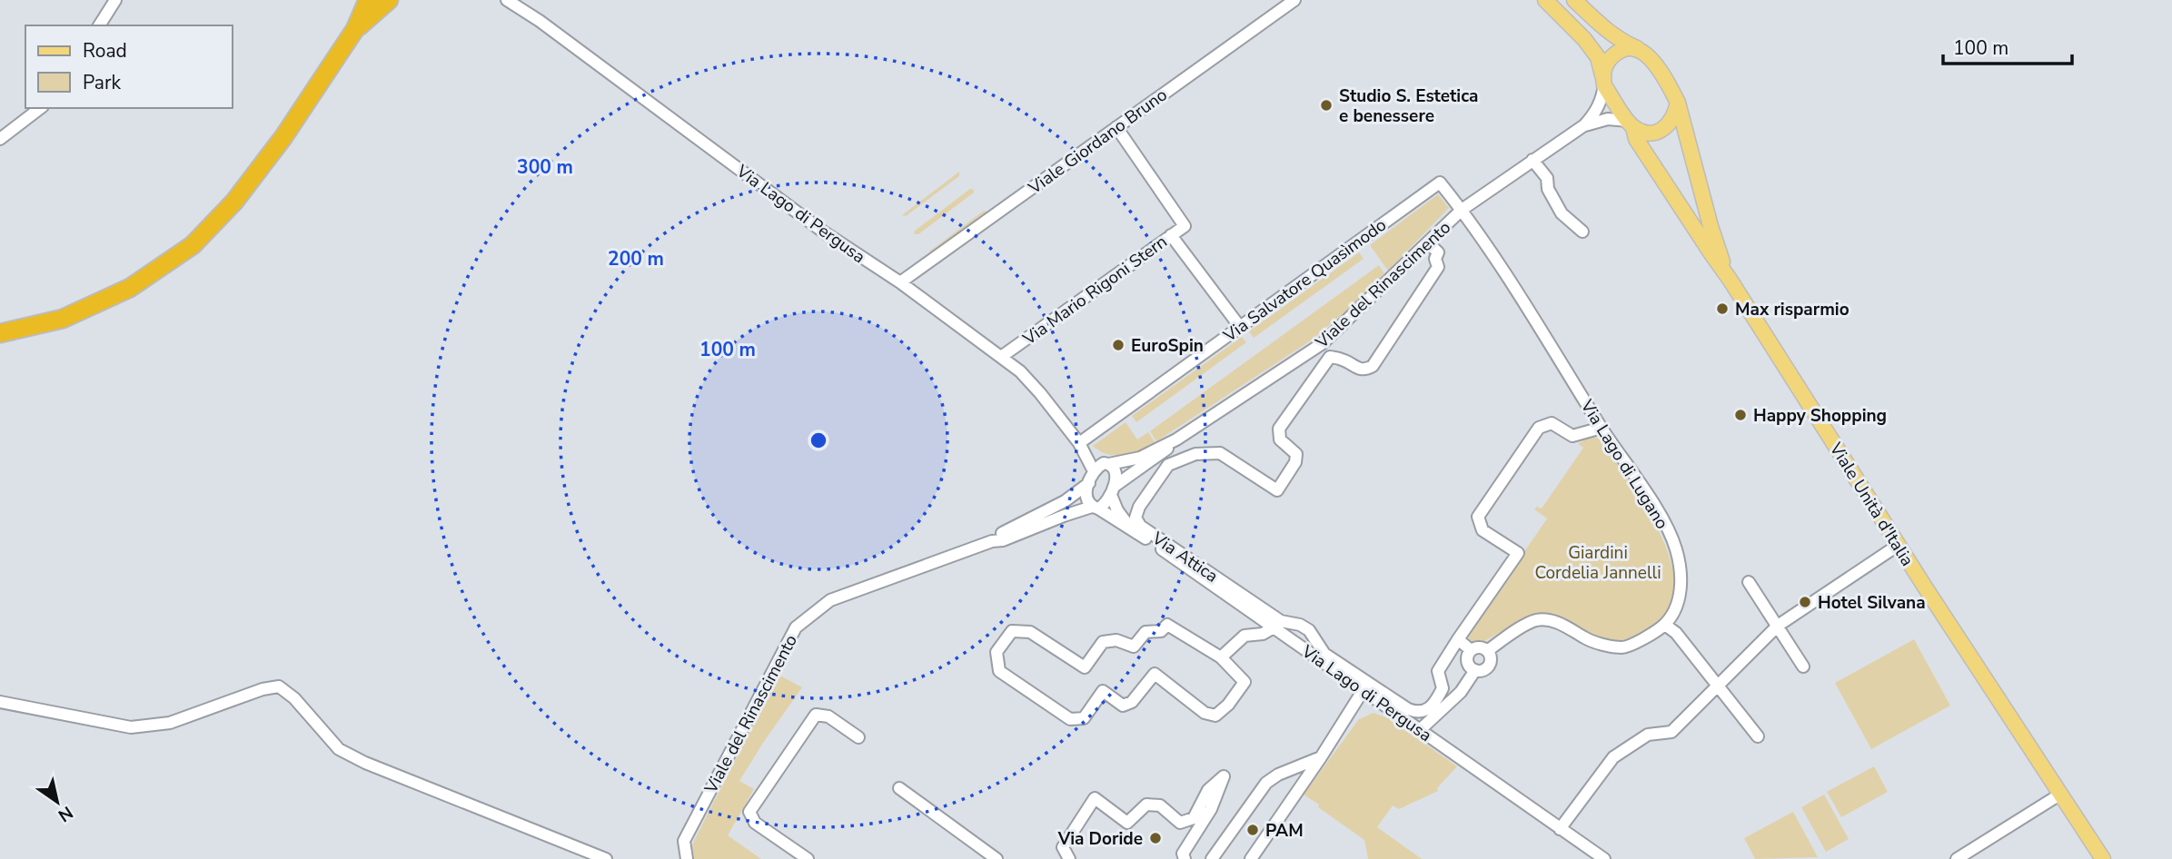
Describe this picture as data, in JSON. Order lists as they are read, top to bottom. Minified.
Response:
{"streets":{"main road":["Viale Unità d'Italia"],"street":["Viale Giordano Bruno","Via Lago di Pergusa","Via Salvatore Quasìmodo","Viale del Rinascimento","Via Mario Rigoni Stern","Via Lago di Lugano","Via Attica"]},"crossings":[["Viale Giordano Bruno","Via Lago di Pergusa"],["Viale Giordano Bruno","Via Mario Rigoni Stern"],["Via Lago di Pergusa","Via Salvatore Quasìmodo"],["Via Lago di Pergusa","Viale del Rinascimento"],["Via Lago di Pergusa","Via Mario Rigoni Stern"],["Via Salvatore Quasìmodo","Viale del Rinascimento"],["Via Salvatore Quasìmodo","Via Lago di Lugano"],["Viale del Rinascimento","Via Lago di Lugano"],["Viale del Rinascimento","Viale Unità d'Italia"],["Viale del Rinascimento","Via Attica"]],"parks":["Giardini Cordelia Jannelli"],"places":["Studio S. Estetica e benessere","Max risparmio","EuroSpin","Happy Shopping","Hotel Silvana","PAM","Via Doride"],"legend":["Road","Park"],"scale_bar":"100 m","north":"bottom right","rings":["300 m","200 m","100 m"]}
